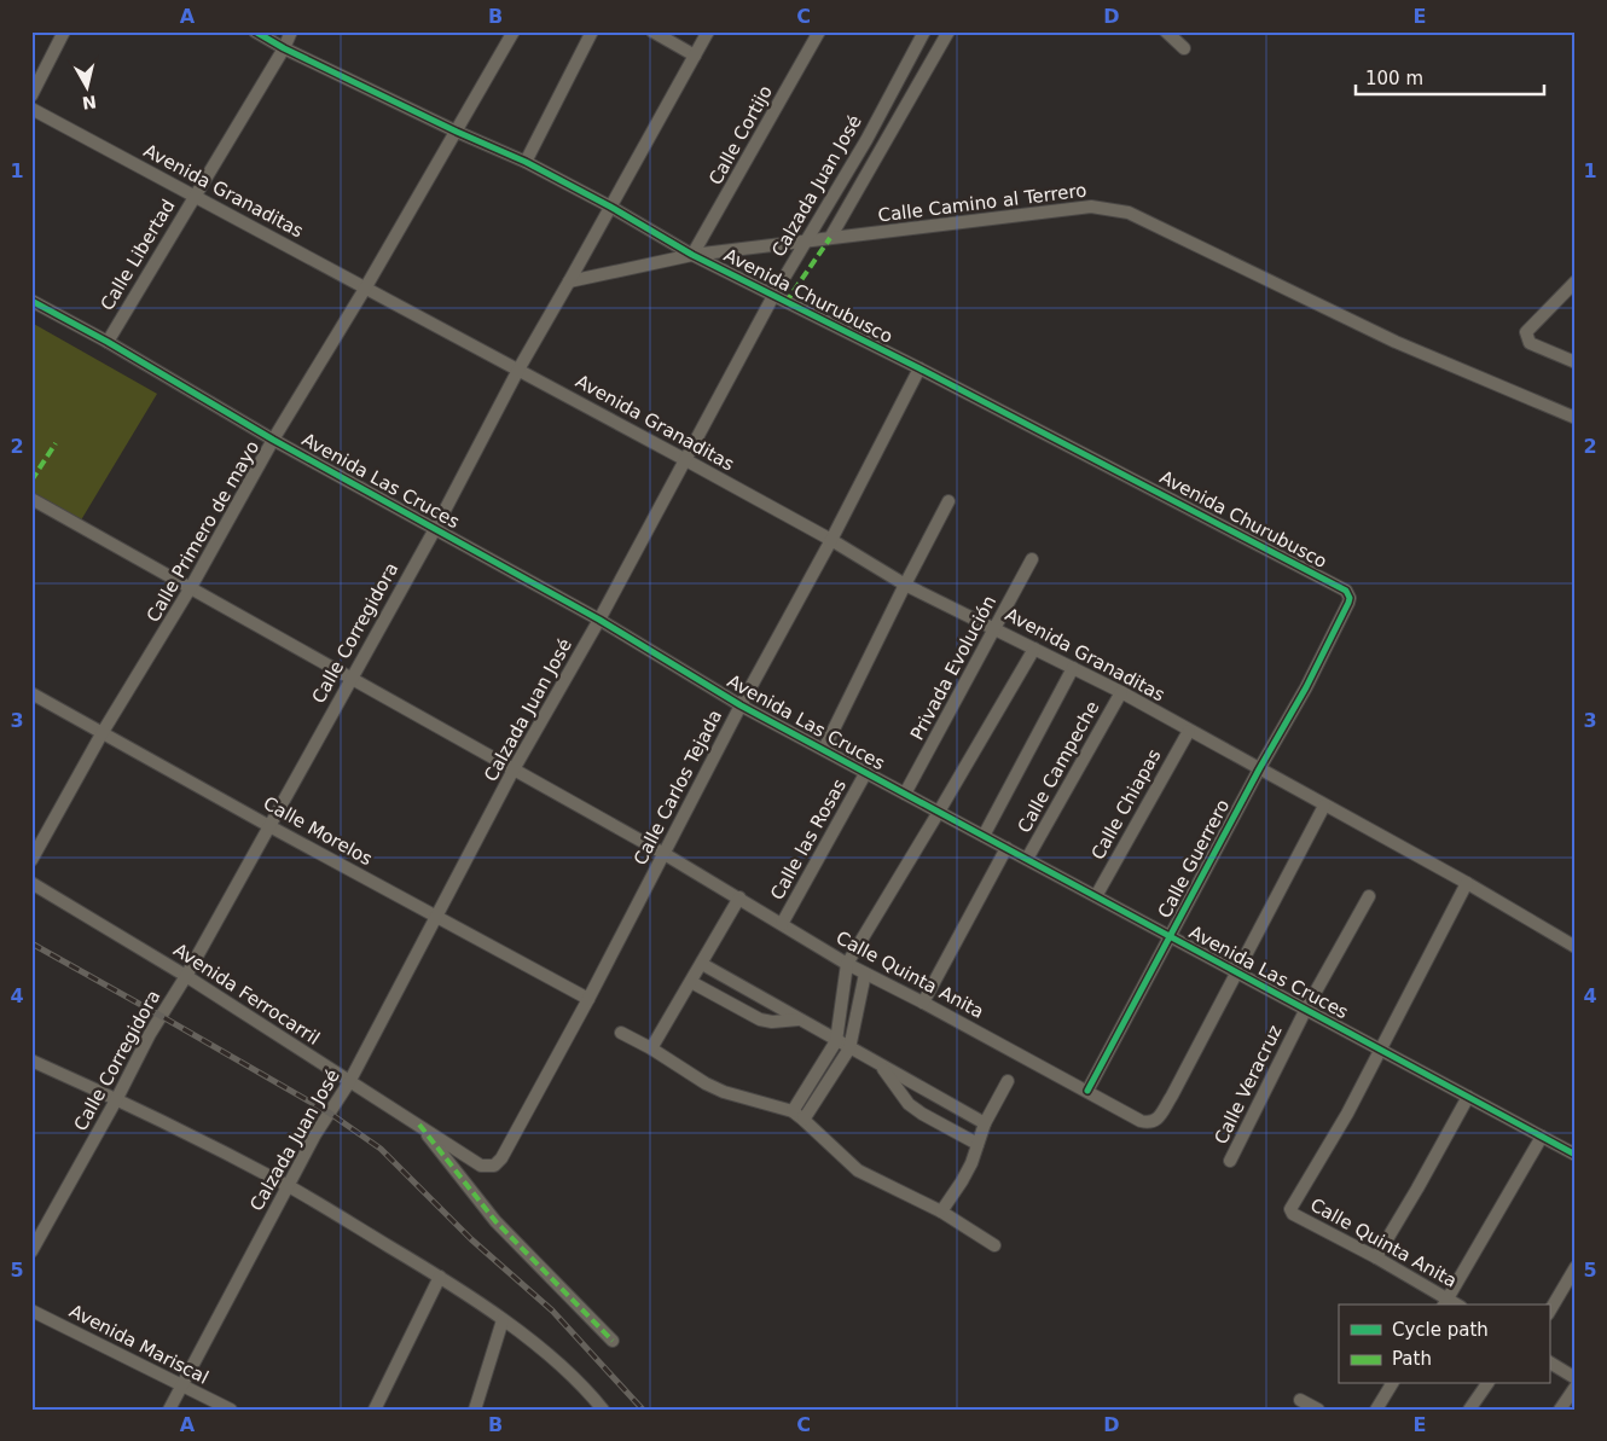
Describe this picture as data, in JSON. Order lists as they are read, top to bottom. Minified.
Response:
{"streets":{"street":["Calle Cortijo","Calzada Juan José","Avenida Granaditas","Calle Camino al Terrero","Calle Libertad","Avenida Churubusco","Avenida Las Cruces","Calle Primero de mayo","Calle Corregidora","Privada Evolución","Calle Campeche","Calle Carlos Tejada","Calle Chiapas","Calle Morelos","Calle las Rosas","Calle Guerrero","Calle Quinta Anita","Avenida Ferrocarril","Calle Veracruz","Avenida Mariscal"]},"crossings":[["Calle Cortijo","Calle Camino al Terrero"],["Calle Cortijo","Avenida Churubusco"],["Calzada Juan José","Avenida Granaditas"],["Calzada Juan José","Calle Camino al Terrero"],["Calzada Juan José","Avenida Churubusco"],["Calzada Juan José","Avenida Las Cruces"],["Calzada Juan José","Calle Morelos"],["Calzada Juan José","Calle Quinta Anita"],["Calzada Juan José","Avenida Ferrocarril"],["Calzada Juan José","Avenida Mariscal"],["Avenida Granaditas","Calle Libertad"],["Avenida Granaditas","Calle Primero de mayo"],["Avenida Granaditas","Calle Corregidora"],["Avenida Granaditas","Privada Evolución"],["Avenida Granaditas","Calle Campeche"],["Avenida Granaditas","Calle Carlos Tejada"],["Avenida Granaditas","Calle Chiapas"],["Avenida Granaditas","Calle Guerrero"],["Calle Camino al Terrero","Avenida Churubusco"],["Calle Camino al Terrero","Calle Corregidora"],["Calle Libertad","Avenida Churubusco"],["Calle Libertad","Avenida Las Cruces"],["Avenida Churubusco","Calle Primero de mayo"],["Avenida Churubusco","Calle Corregidora"],["Avenida Churubusco","Calle Carlos Tejada"],["Avenida Churubusco","Calle Guerrero"],["Avenida Las Cruces","Calle Primero de mayo"],["Avenida Las Cruces","Calle Corregidora"],["Avenida Las Cruces","Privada Evolución"],["Avenida Las Cruces","Calle Campeche"],["Avenida Las Cruces","Calle Carlos Tejada"],["Avenida Las Cruces","Calle Chiapas"],["Avenida Las Cruces","Calle las Rosas"],["Avenida Las Cruces","Calle Guerrero"],["Avenida Las Cruces","Calle Quinta Anita"],["Avenida Las Cruces","Calle Veracruz"],["Calle Primero de mayo","Calle Morelos"],["Calle Primero de mayo","Calle Quinta Anita"],["Calle Corregidora","Calle Morelos"],["Calle Corregidora","Calle Quinta Anita"],["Calle Corregidora","Avenida Ferrocarril"],["Calle Carlos Tejada","Calle Morelos"],["Calle Carlos Tejada","Calle Quinta Anita"],["Calle Carlos Tejada","Avenida Ferrocarril"],["Calle las Rosas","Calle Quinta Anita"],["Calle Guerrero","Calle Quinta Anita"]],"legend":["Cycle path","Path"],"scale_bar":"100 m","north":"bottom","grid":{"columns":["A","B","C","D","E"],"rows":["1","2","3","4","5"]}}
